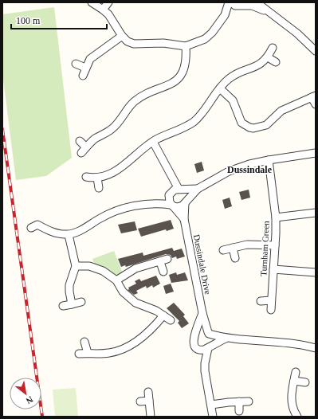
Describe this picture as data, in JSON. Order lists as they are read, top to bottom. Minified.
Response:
{"streets":{"street":["Turnham Green","Dussindale Drive"]},"districts":["Dussindale"],"scale_bar":"100 m","north":"bottom right"}
